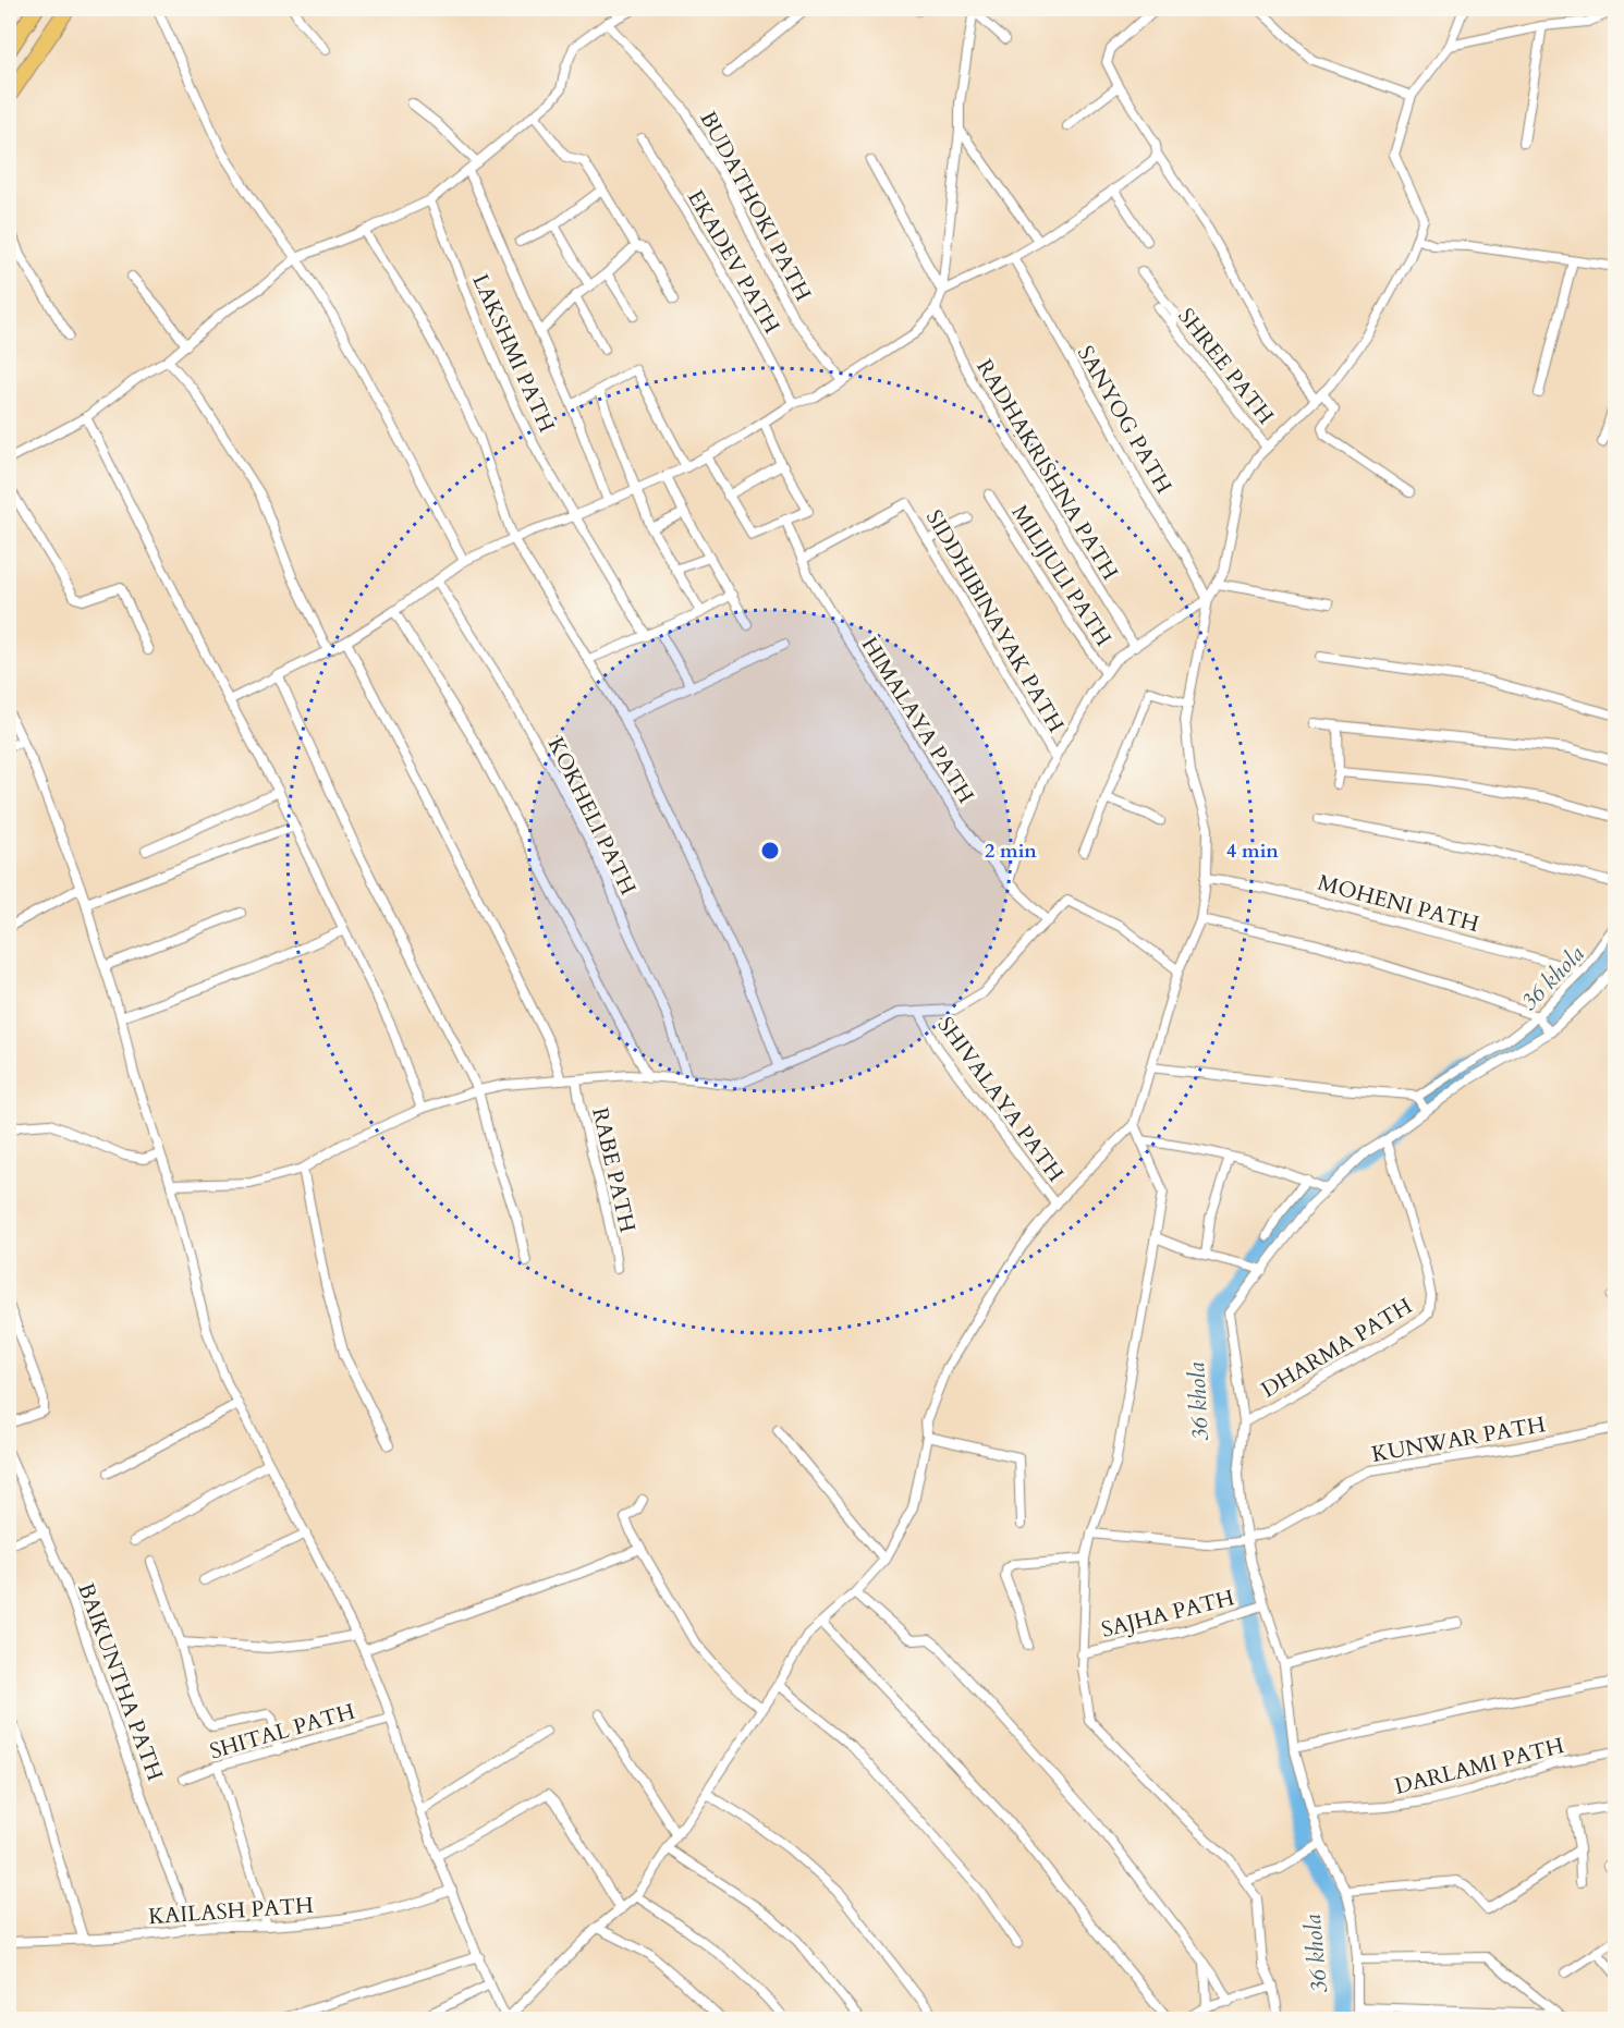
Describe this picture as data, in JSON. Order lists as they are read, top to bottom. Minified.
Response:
{"streets":{"street":["BUDATHOKI PATH","EKADEV PATH","LAKSHMI PATH","SHREE PATH","SANYOG PATH","RADHAKRISHNA PATH","MILIJULI PATH","SIDDHIBINAYAK PATH","HIMALAYA PATH","KOKHELI PATH","MOHENI PATH","SHIVALAYA PATH","RABE PATH","DHARMA PATH","KUNWAR PATH","SAJHA PATH","BAIKUNTHA PATH","SHITAL PATH","DARLAMI PATH","KAILASH PATH"]},"crossings":[["SIDDHIBINAYAK PATH","HIMALAYA PATH"],["BAIKUNTHA PATH","KAILASH PATH"]],"water":["36 khola"],"rings":["2 min","4 min"]}
